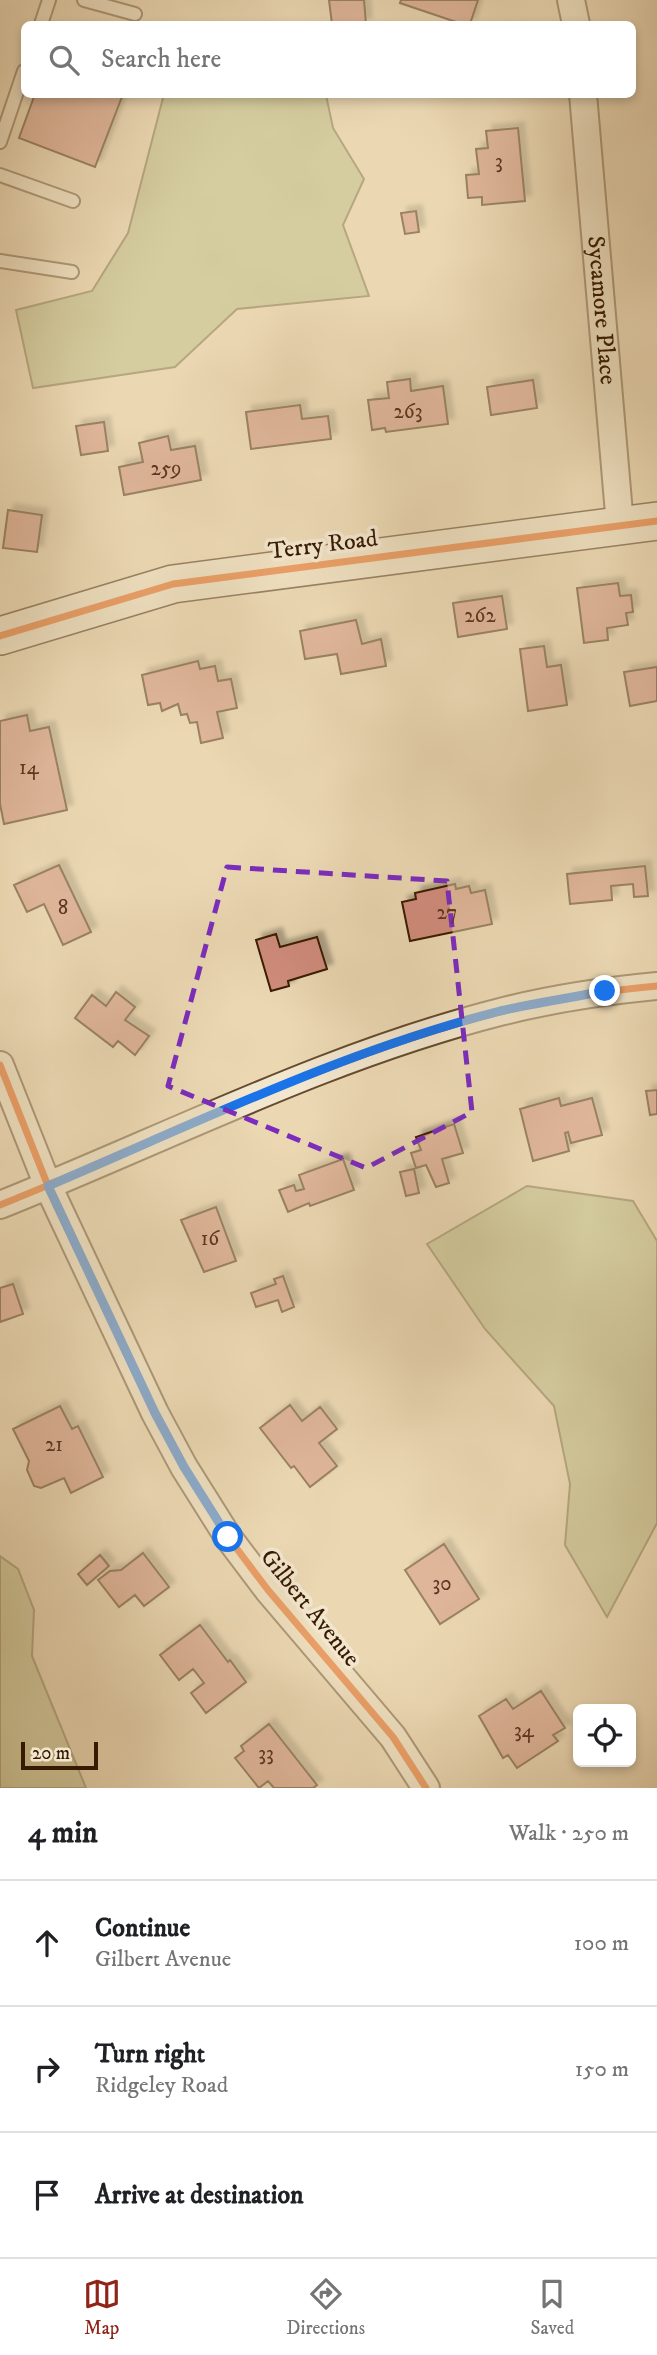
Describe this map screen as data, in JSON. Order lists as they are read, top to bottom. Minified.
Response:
{"streets":{"street":["Sycamore Place","Terry Road","Gilbert Avenue"]},"crossings":[["Sycamore Place","Terry Road"]],"house_numbers":["3","263","259","262","14","8","27","16","21","30","34","33"],"scale_bar":"20 m","page":{"search":"Search here","scale":"20 m","heading":["4 min","Walk · 250 m"],"list":[["Continue","Gilbert Avenue","100 m"],["Turn right","Ridgeley Road","150 m"],"Arrive at destination"],"nav":["Map","Directions","Saved"]}}
